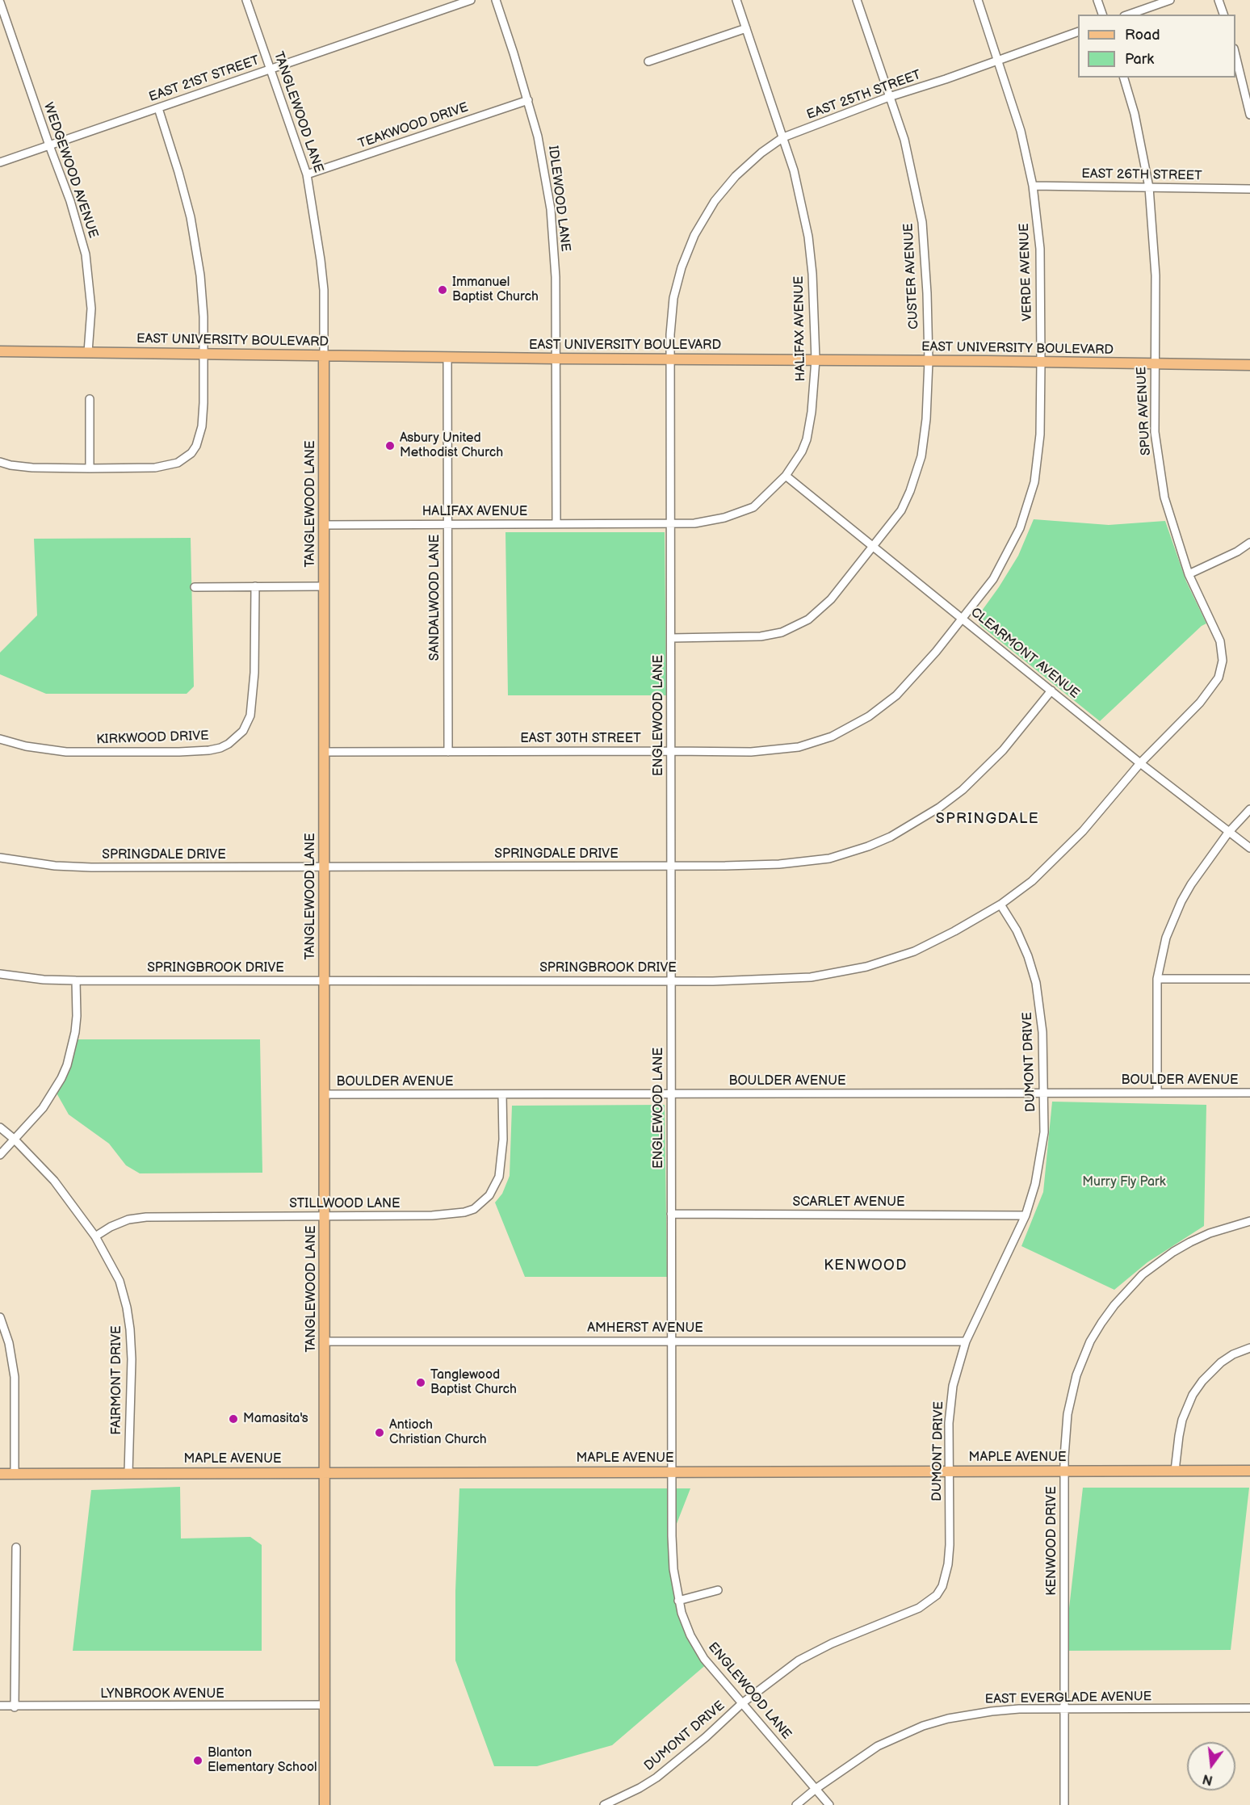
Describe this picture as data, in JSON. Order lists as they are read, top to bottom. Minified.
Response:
{"streets":{"main road":["TANGLEWOOD LANE","EAST UNIVERSITY BOULEVARD","MAPLE AVENUE"],"street":["EAST 21ST STREET","EAST 25TH STREET","TEAKWOOD DRIVE","WEDGEWOOD AVENUE","EAST 26TH STREET","IDLEWOOD LANE","VERDE AVENUE","CUSTER AVENUE","HALIFAX AVENUE","SPUR AVENUE","SANDALWOOD LANE","CLEARMONT AVENUE","ENGLEWOOD LANE","KIRKWOOD DRIVE","EAST 30TH STREET","SPRINGDALE DRIVE","SPRINGBROOK DRIVE","DUMONT DRIVE","BOULDER AVENUE","SCARLET AVENUE","STILLWOOD LANE","AMHERST AVENUE","FAIRMONT DRIVE","KENWOOD DRIVE","LYNBROOK AVENUE","EAST EVERGLADE AVENUE"]},"crossings":[["EAST 21ST STREET","TANGLEWOOD LANE"],["EAST 21ST STREET","WEDGEWOOD AVENUE"],["EAST 25TH STREET","VERDE AVENUE"],["EAST 25TH STREET","CUSTER AVENUE"],["EAST 25TH STREET","HALIFAX AVENUE"],["EAST 25TH STREET","EAST UNIVERSITY BOULEVARD"],["EAST 25TH STREET","ENGLEWOOD LANE"],["TANGLEWOOD LANE","TEAKWOOD DRIVE"],["TANGLEWOOD LANE","HALIFAX AVENUE"],["TANGLEWOOD LANE","EAST UNIVERSITY BOULEVARD"],["TANGLEWOOD LANE","EAST 30TH STREET"],["TANGLEWOOD LANE","SPRINGDALE DRIVE"],["TANGLEWOOD LANE","SPRINGBROOK DRIVE"],["TANGLEWOOD LANE","BOULDER AVENUE"],["TANGLEWOOD LANE","STILLWOOD LANE"],["TANGLEWOOD LANE","AMHERST AVENUE"],["TANGLEWOOD LANE","MAPLE AVENUE"],["TANGLEWOOD LANE","LYNBROOK AVENUE"],["TEAKWOOD DRIVE","IDLEWOOD LANE"],["WEDGEWOOD AVENUE","EAST UNIVERSITY BOULEVARD"],["EAST 26TH STREET","VERDE AVENUE"],["EAST 26TH STREET","SPUR AVENUE"],["IDLEWOOD LANE","HALIFAX AVENUE"],["IDLEWOOD LANE","EAST UNIVERSITY BOULEVARD"],["VERDE AVENUE","EAST UNIVERSITY BOULEVARD"],["VERDE AVENUE","CLEARMONT AVENUE"],["VERDE AVENUE","EAST 30TH STREET"],["CUSTER AVENUE","EAST UNIVERSITY BOULEVARD"],["CUSTER AVENUE","CLEARMONT AVENUE"],["CUSTER AVENUE","ENGLEWOOD LANE"],["HALIFAX AVENUE","EAST UNIVERSITY BOULEVARD"],["HALIFAX AVENUE","SANDALWOOD LANE"],["HALIFAX AVENUE","CLEARMONT AVENUE"],["HALIFAX AVENUE","ENGLEWOOD LANE"],["EAST UNIVERSITY BOULEVARD","SPUR AVENUE"],["EAST UNIVERSITY BOULEVARD","SANDALWOOD LANE"],["EAST UNIVERSITY BOULEVARD","ENGLEWOOD LANE"],["SPUR AVENUE","CLEARMONT AVENUE"],["SPUR AVENUE","SPRINGBROOK DRIVE"],["SANDALWOOD LANE","EAST 30TH STREET"],["CLEARMONT AVENUE","EAST 30TH STREET"],["CLEARMONT AVENUE","SPRINGDALE DRIVE"],["CLEARMONT AVENUE","SPRINGBROOK DRIVE"],["ENGLEWOOD LANE","EAST 30TH STREET"],["ENGLEWOOD LANE","SPRINGDALE DRIVE"],["ENGLEWOOD LANE","SPRINGBROOK DRIVE"],["ENGLEWOOD LANE","DUMONT DRIVE"],["ENGLEWOOD LANE","BOULDER AVENUE"],["ENGLEWOOD LANE","SCARLET AVENUE"],["ENGLEWOOD LANE","AMHERST AVENUE"],["ENGLEWOOD LANE","MAPLE AVENUE"],["ENGLEWOOD LANE","EAST EVERGLADE AVENUE"],["SPRINGBROOK DRIVE","DUMONT DRIVE"],["DUMONT DRIVE","BOULDER AVENUE"],["DUMONT DRIVE","SCARLET AVENUE"],["DUMONT DRIVE","AMHERST AVENUE"],["DUMONT DRIVE","MAPLE AVENUE"],["BOULDER AVENUE","STILLWOOD LANE"],["STILLWOOD LANE","FAIRMONT DRIVE"],["FAIRMONT DRIVE","MAPLE AVENUE"],["MAPLE AVENUE","KENWOOD DRIVE"],["KENWOOD DRIVE","EAST EVERGLADE AVENUE"]],"districts":["SPRINGDALE","KENWOOD"],"parks":["Murry Fly Park"],"places":["Immanuel Baptist Church","Asbury United Methodist Church","Tanglewood Baptist Church","Mamasita's","Antioch Christian Church","Blanton Elementary School"],"legend":["Road","Park"],"north":"bottom"}
